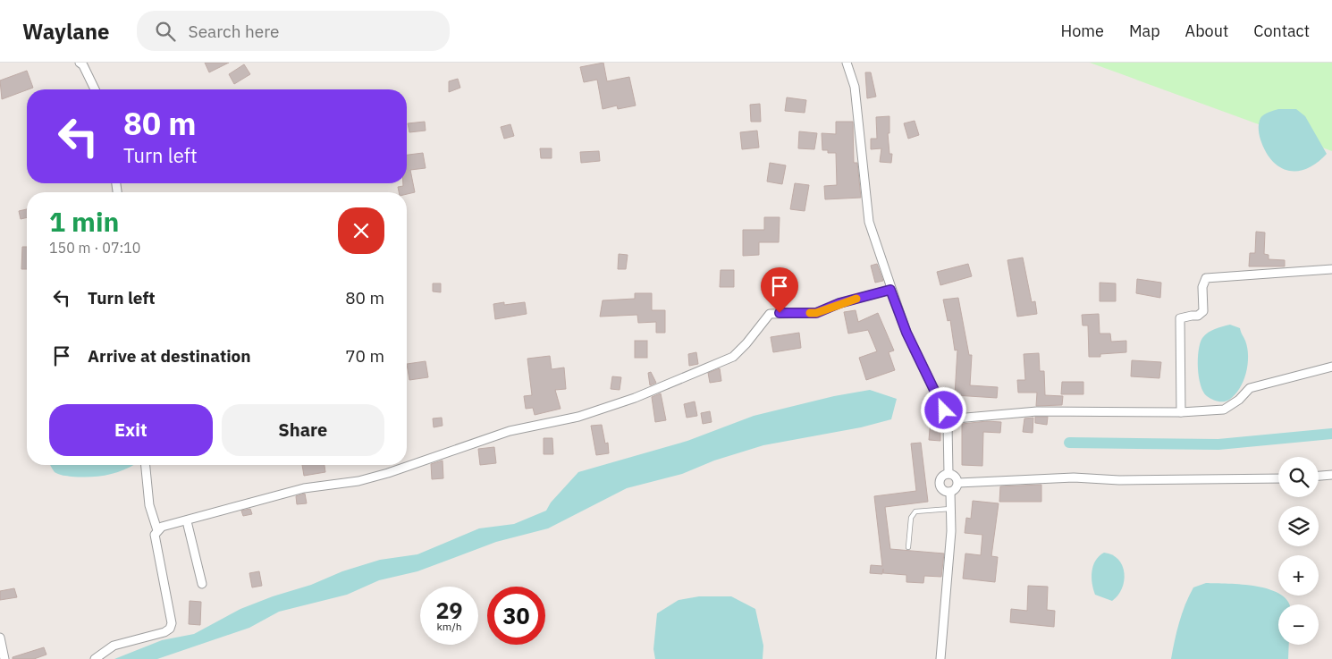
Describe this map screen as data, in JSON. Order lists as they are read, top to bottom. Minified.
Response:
{"page":{"header":"Waylane","search":"Search here","nav":["Home","Map","About","Contact"],"turn":["80 m","Turn left"],"heading":["1 min","150 m · 07:10"],"list":[{"name":"Turn left","value":"80 m"},{"name":"Arrive at destination","value":"70 m"}],"buttons":["Exit","Share"],"map_buttons":["+","−"],"speed":"29 km/h","limit":"30"}}
